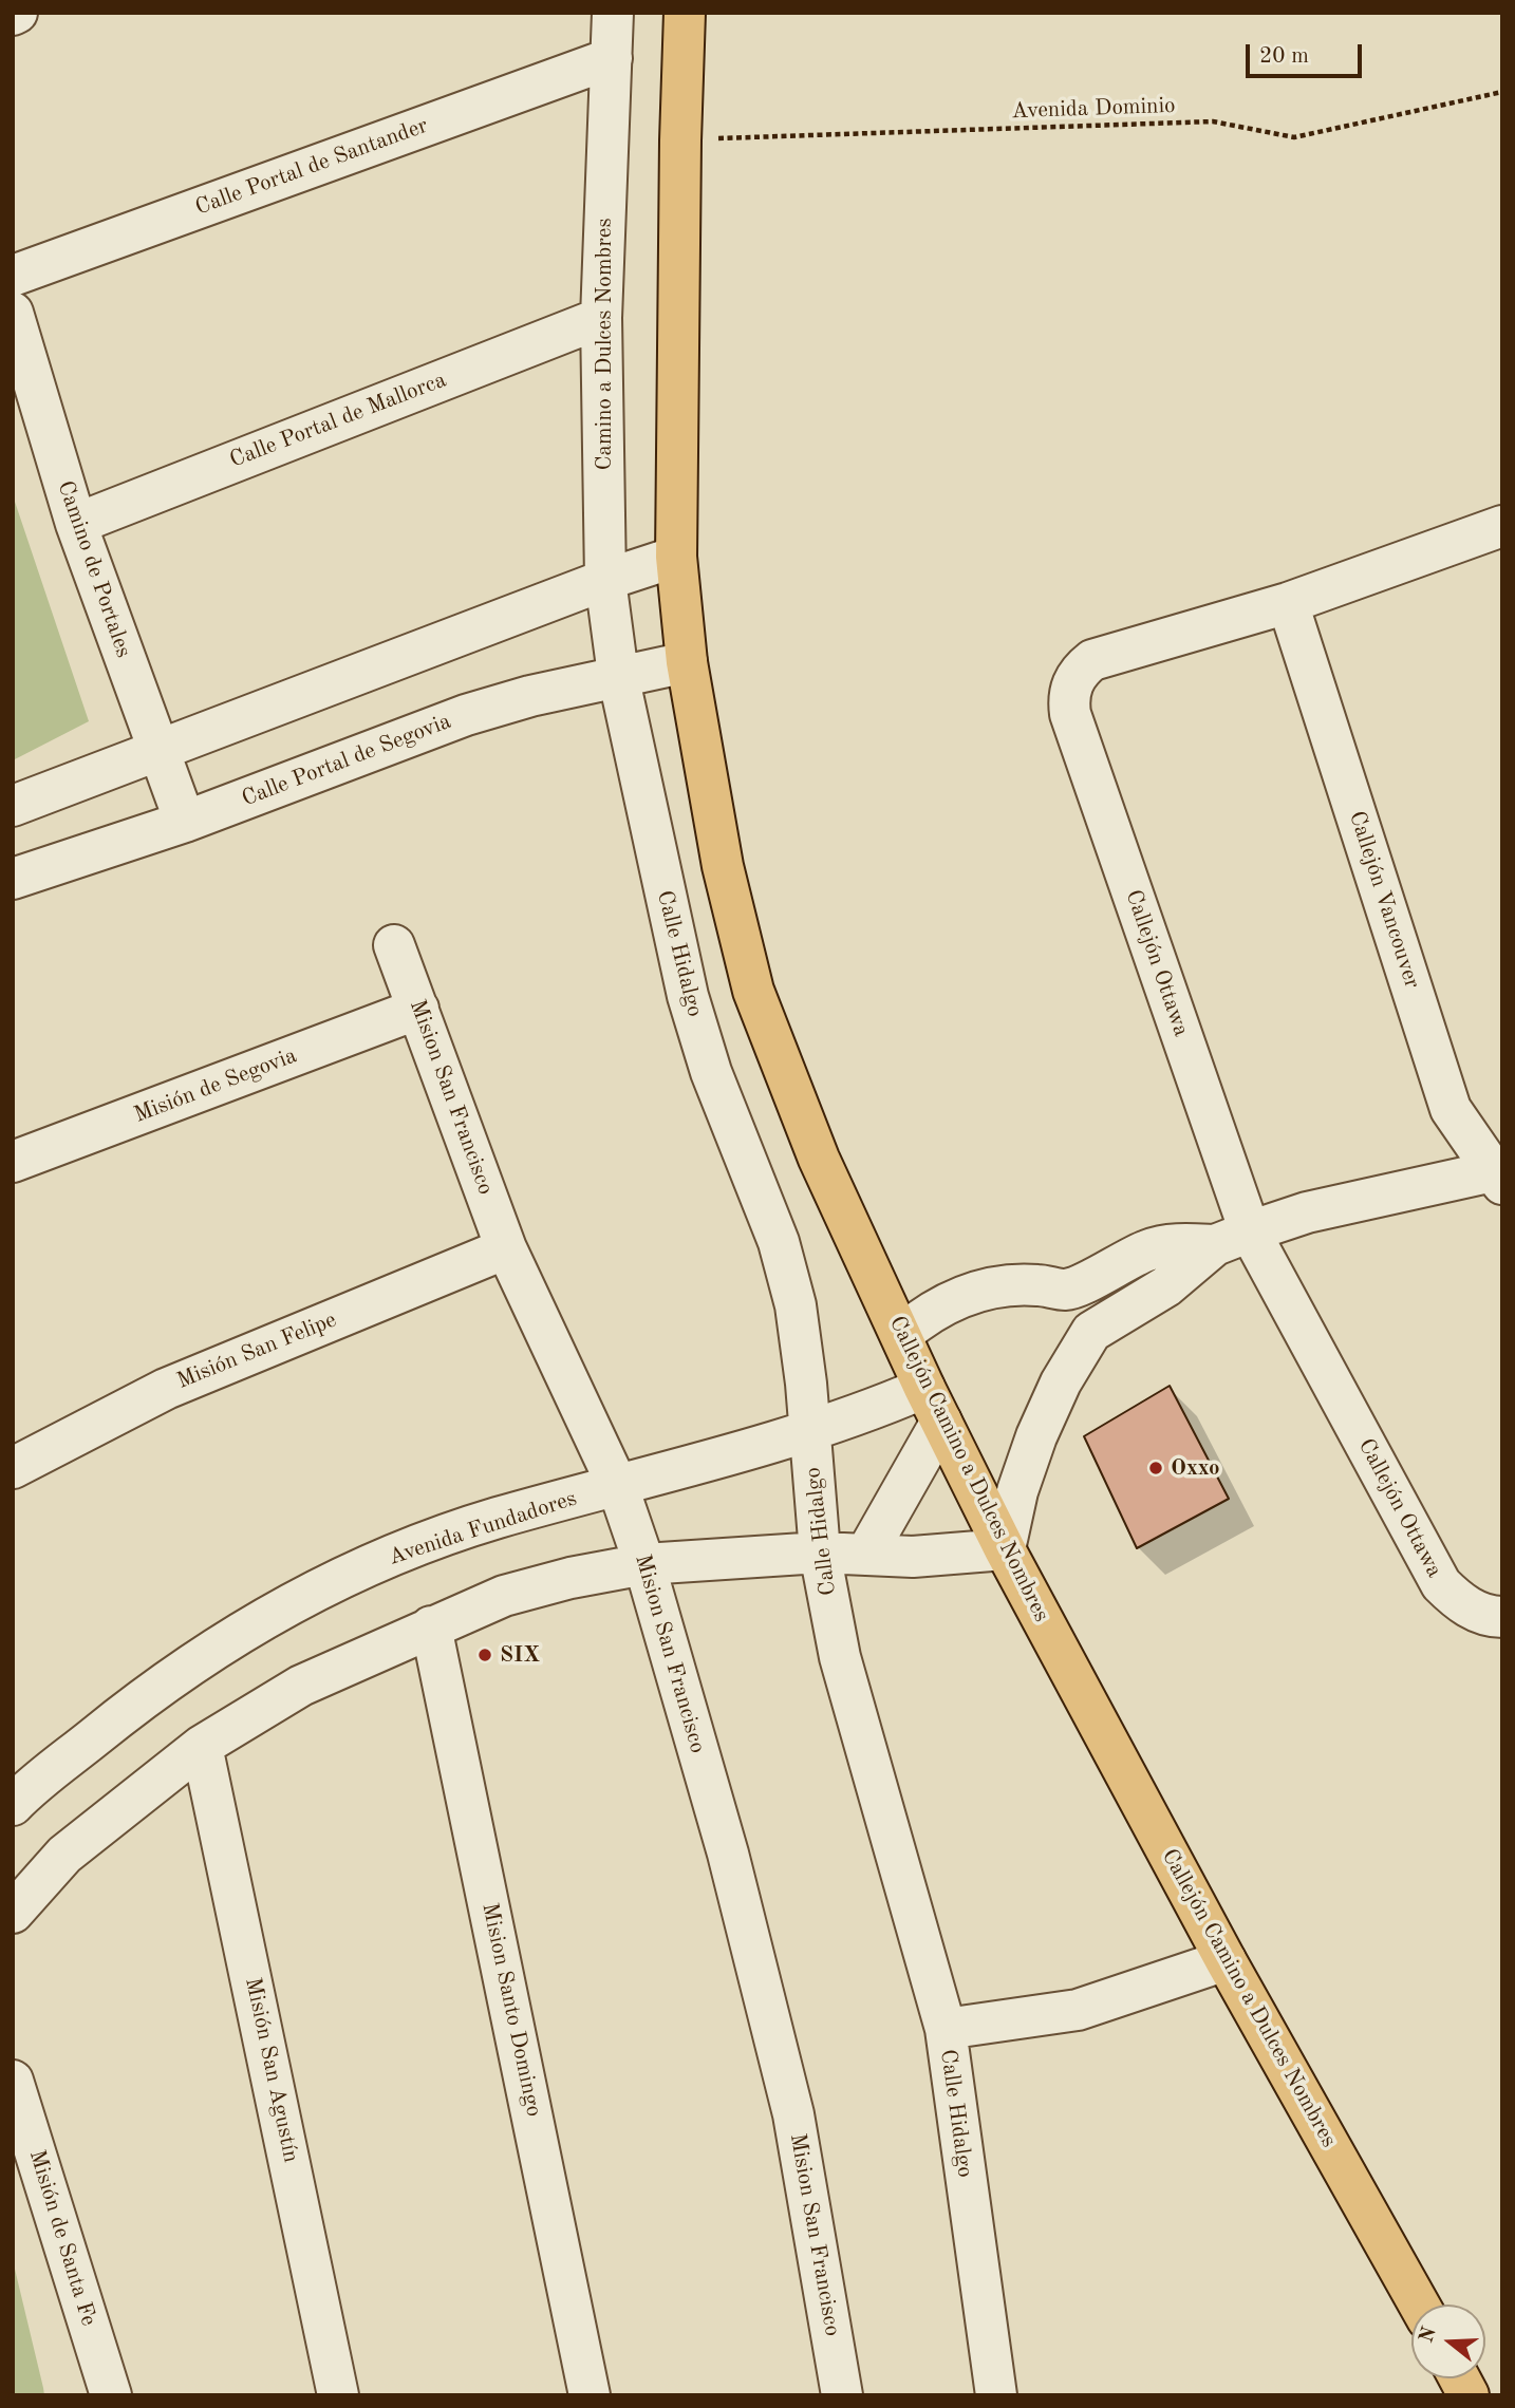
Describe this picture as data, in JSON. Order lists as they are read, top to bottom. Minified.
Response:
{"streets":{"main road":["Callejón Camino a Dulces Nombres"],"street":["Calle Portal de Santander","Camino a Dulces Nombres","Calle Portal de Mallorca","Camino de Portales","Calle Portal de Segovia","Callejón Vancouver","Calle Hidalgo","Callejón Ottawa","Misión de Segovia","Mision San Francisco","Misión San Felipe","Avenida Fundadores","Mision Santo Domingo","Misión San Agustín","Misión de Santa Fe"],"path":["Avenida Dominio"]},"crossings":[["Calle Portal de Santander","Camino a Dulces Nombres"],["Camino a Dulces Nombres","Calle Portal de Mallorca"],["Camino a Dulces Nombres","Calle Portal de Segovia"],["Camino a Dulces Nombres","Calle Hidalgo"],["Calle Portal de Mallorca","Camino de Portales"],["Camino de Portales","Calle Portal de Segovia"],["Calle Portal de Segovia","Calle Hidalgo"],["Calle Portal de Segovia","Callejón Camino a Dulces Nombres"],["Callejón Vancouver","Callejón Ottawa"],["Calle Hidalgo","Avenida Fundadores"],["Misión de Segovia","Mision San Francisco"],["Mision San Francisco","Misión San Felipe"],["Mision San Francisco","Avenida Fundadores"],["Callejón Camino a Dulces Nombres","Avenida Fundadores"]],"places":["Oxxo","SIX"],"scale_bar":"20 m","north":"left"}
